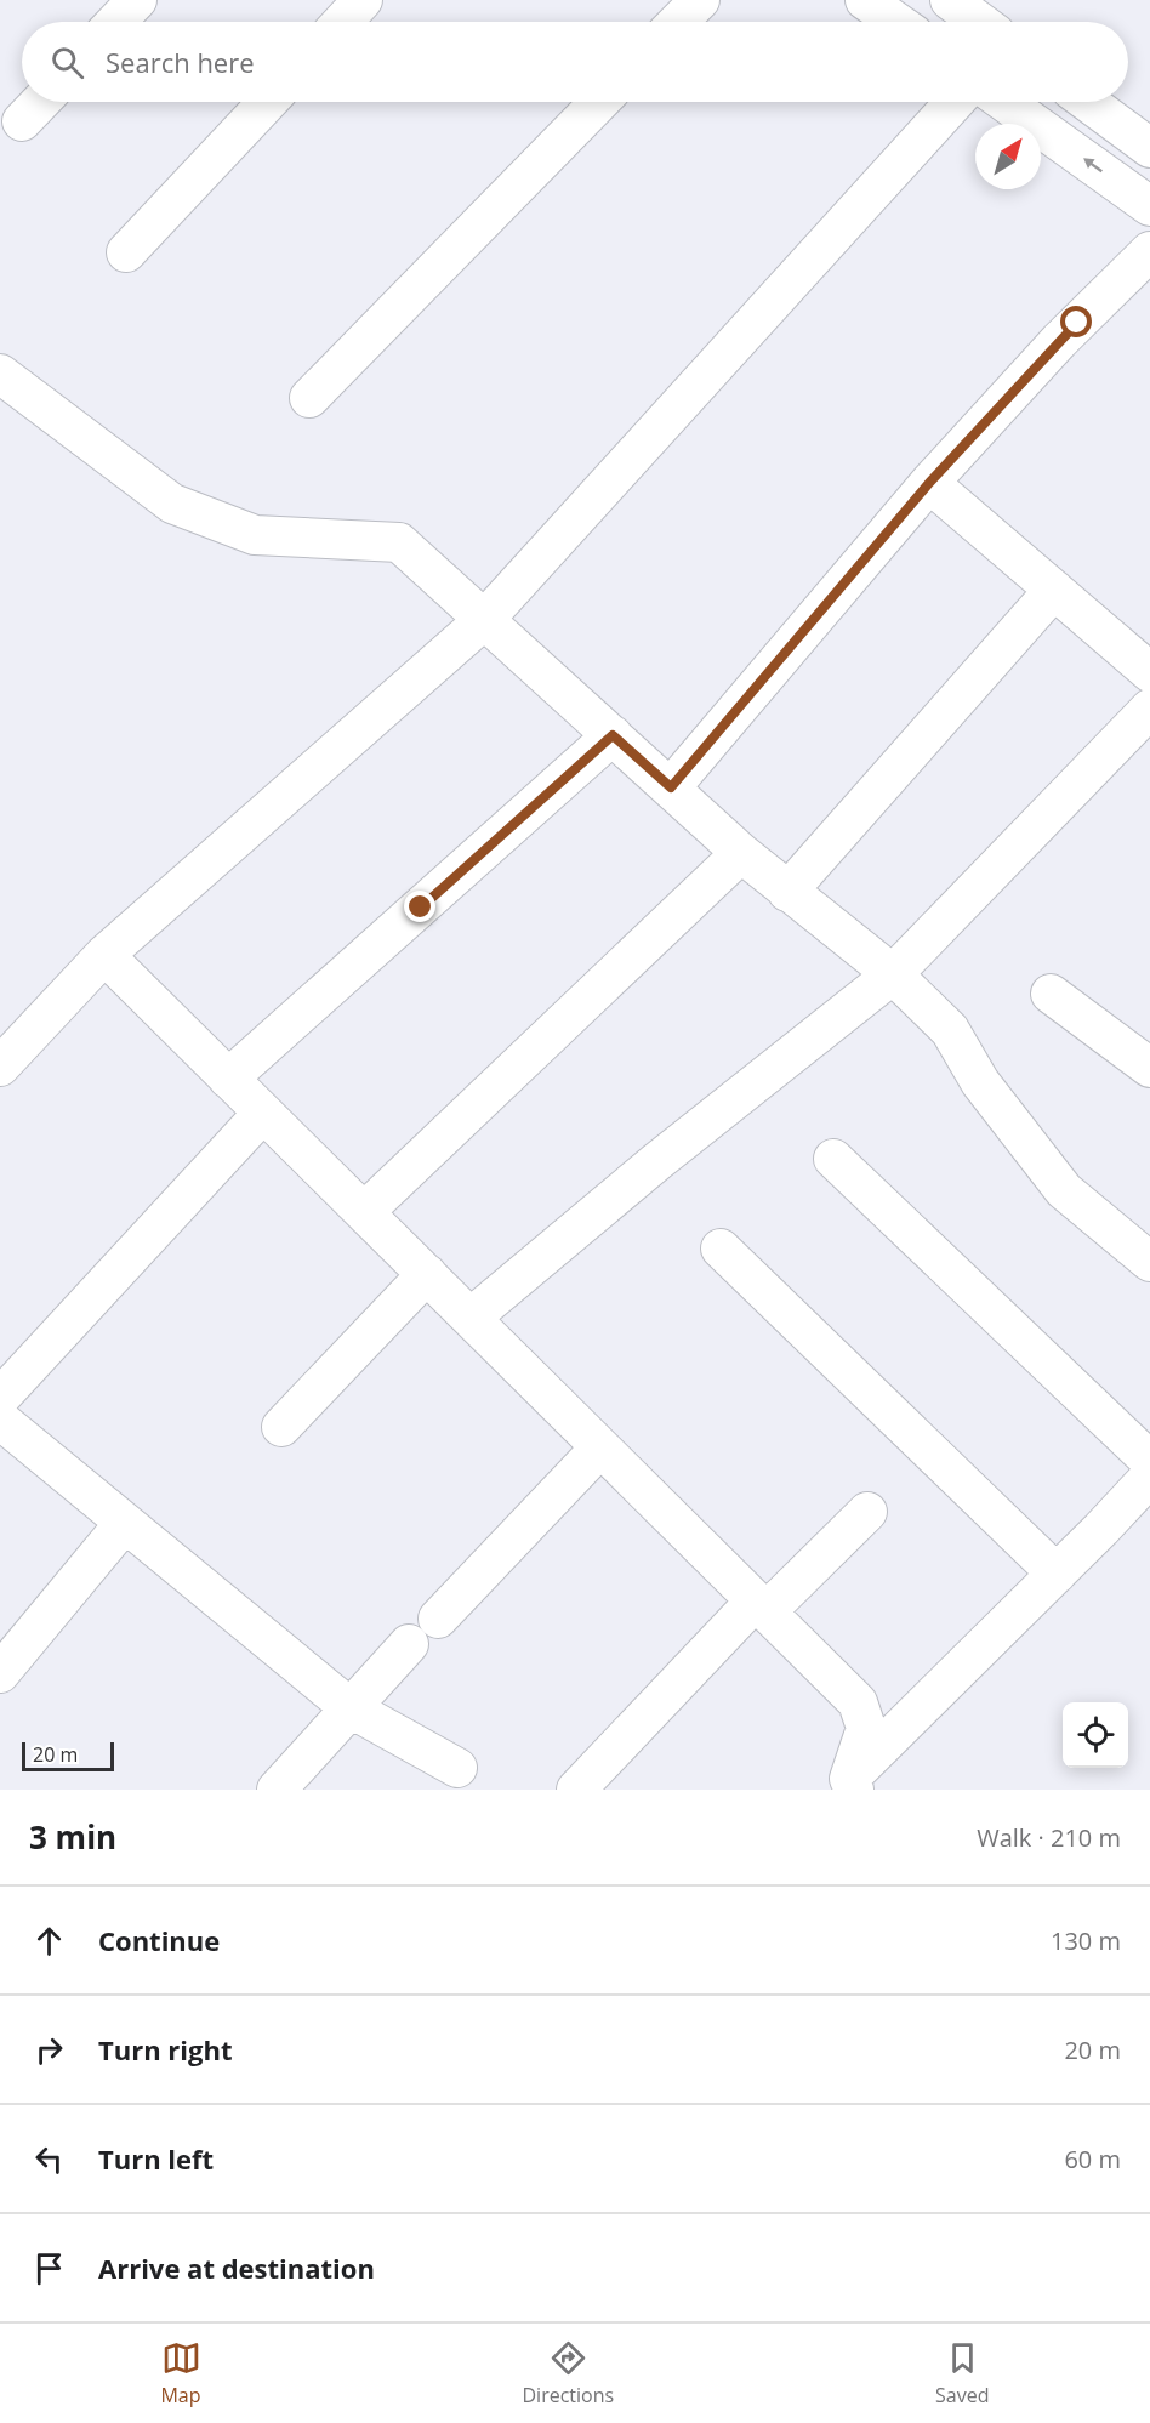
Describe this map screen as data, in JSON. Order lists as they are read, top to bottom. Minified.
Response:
{"scale_bar":"20 m","north":"top right","page":{"search":"Search here","scale":"20 m","heading":["3 min","Walk · 210 m"],"list":[["Continue","130 m"],["Turn right","20 m"],["Turn left","60 m"],"Arrive at destination"],"nav":["Map","Directions","Saved"]}}
